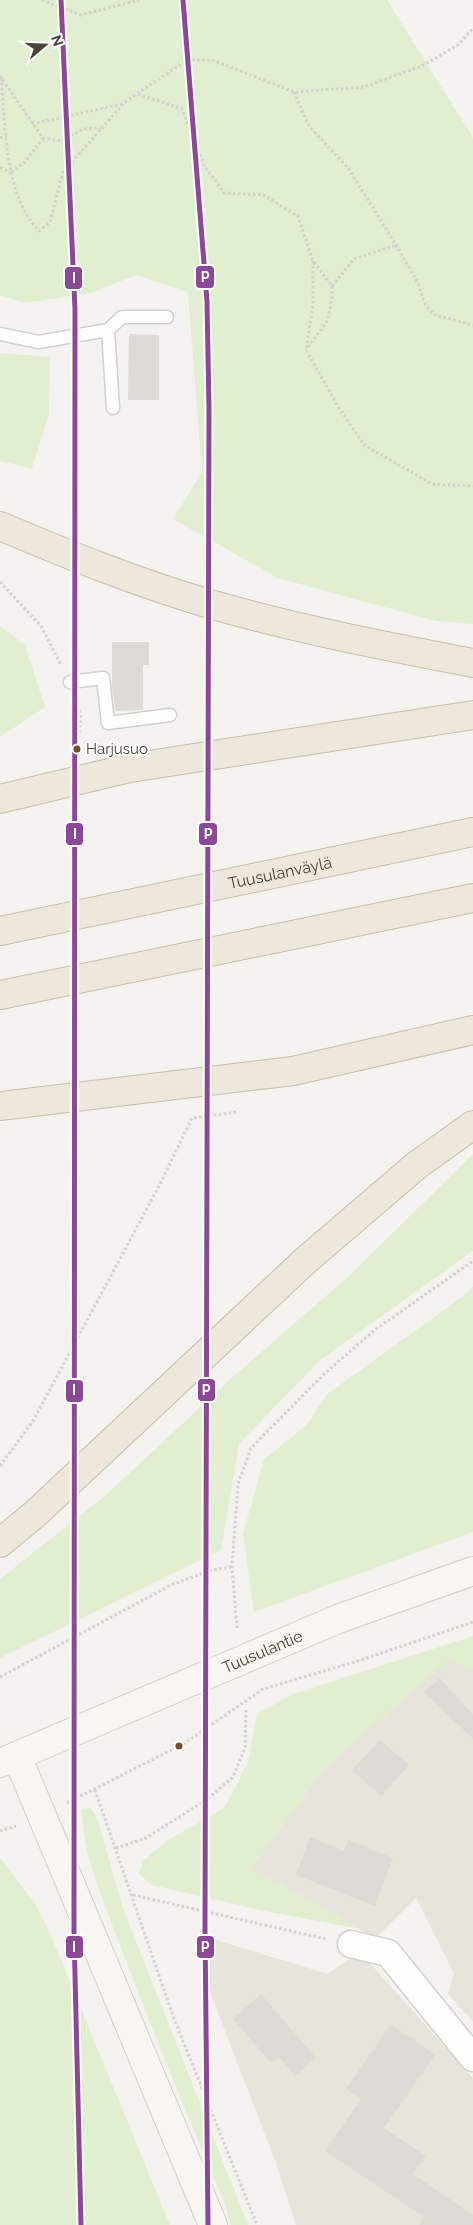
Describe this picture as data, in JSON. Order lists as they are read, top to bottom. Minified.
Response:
{"streets":{"highway":["Tuusulanväylä"],"main road":["Tuusulantie"]},"places":["Harjusuo"],"lines":["transit line P","transit line I"],"north":"right"}
